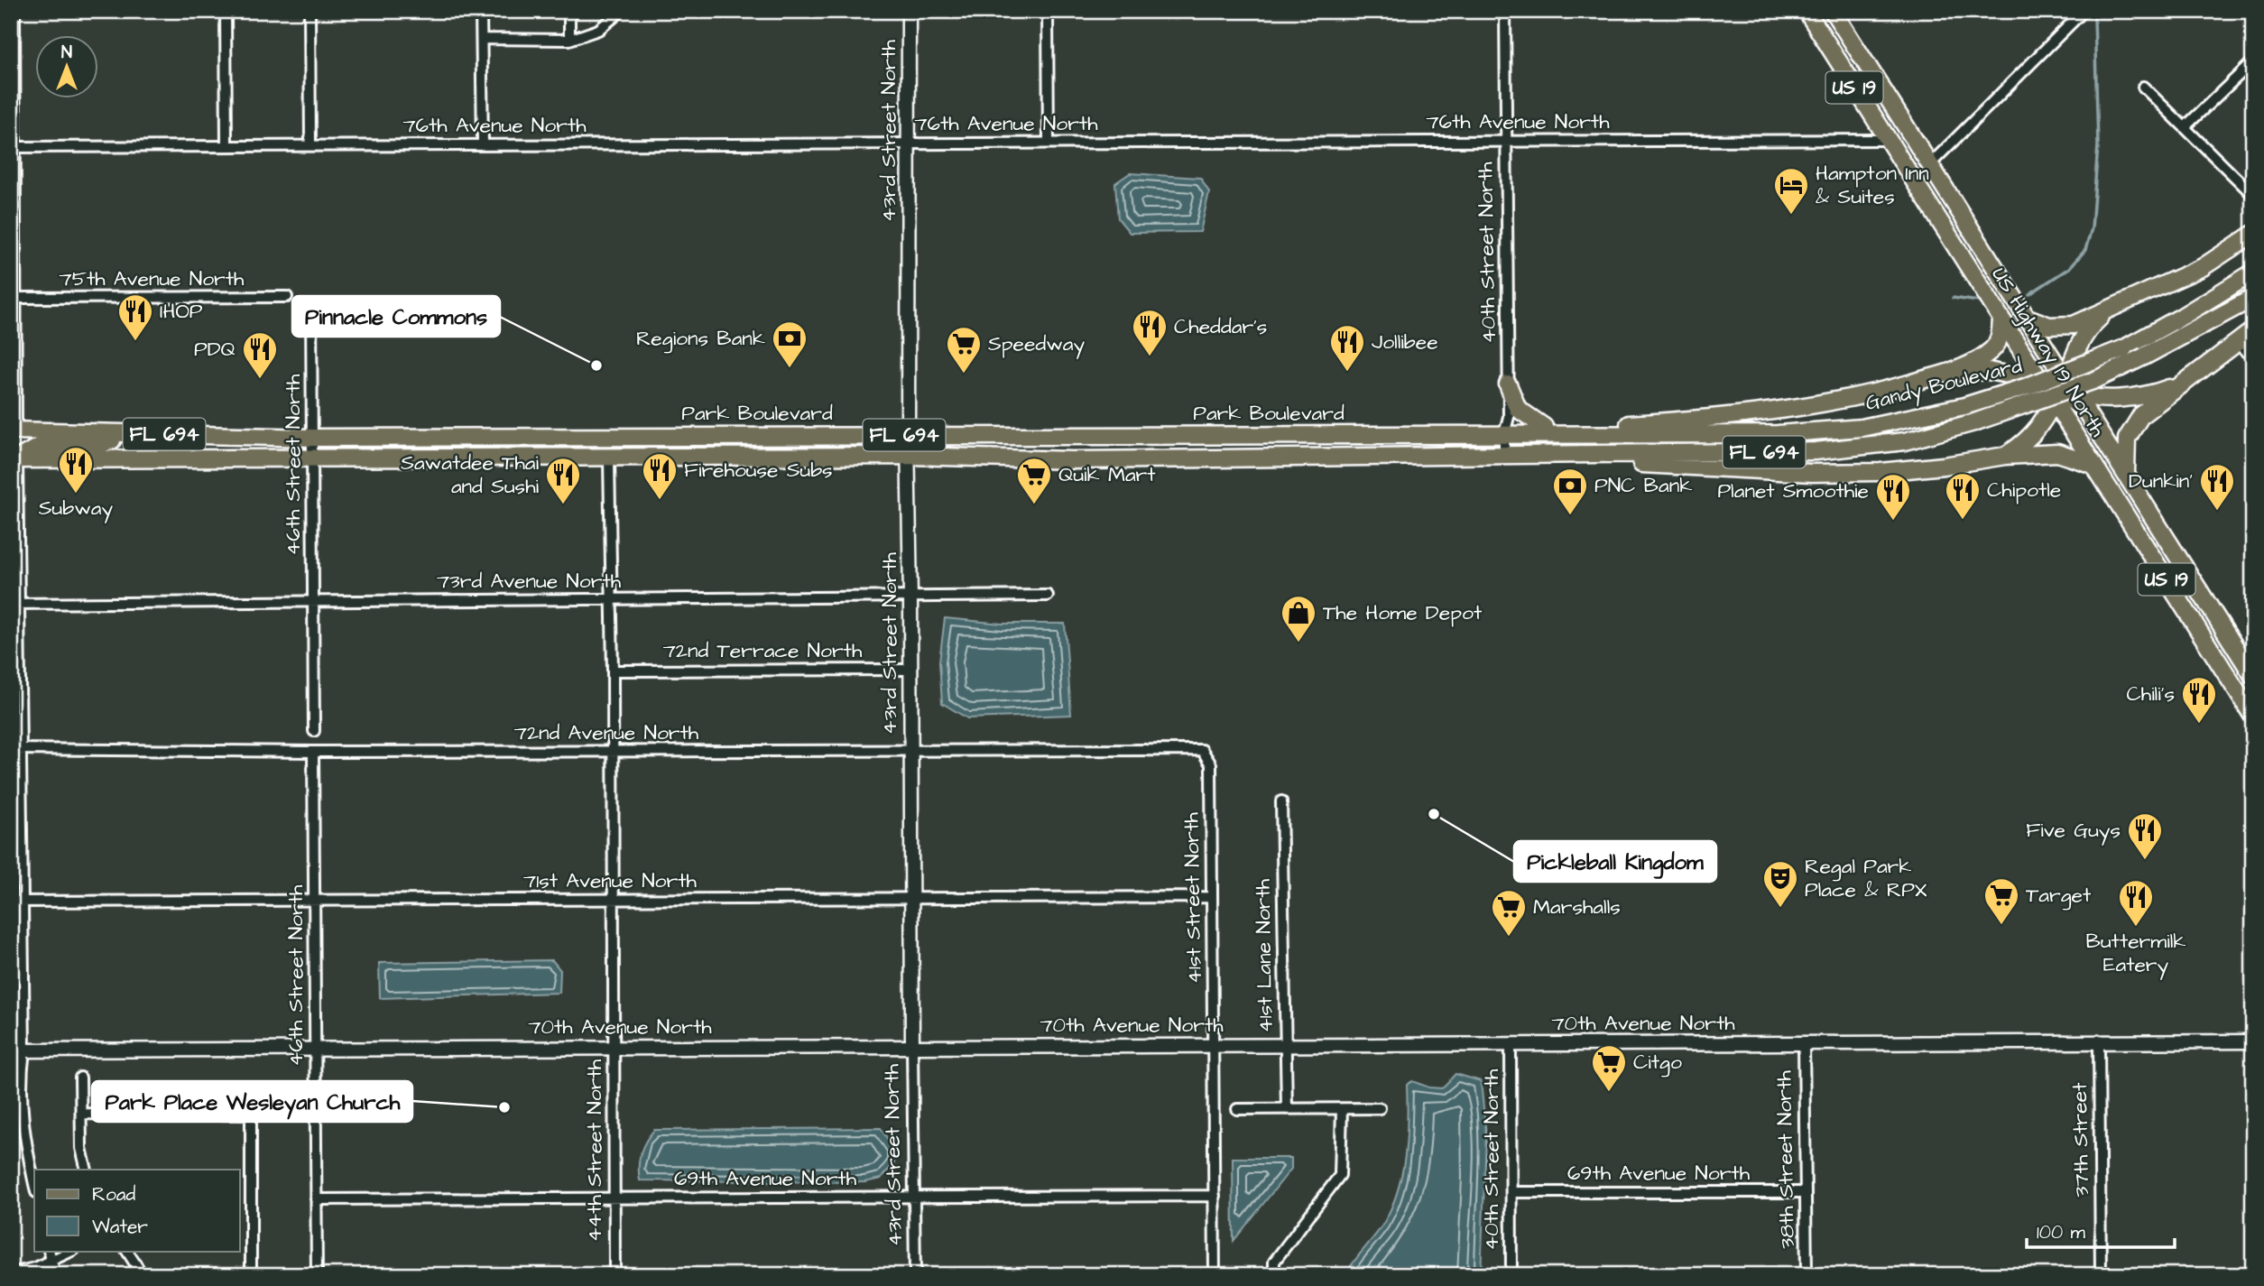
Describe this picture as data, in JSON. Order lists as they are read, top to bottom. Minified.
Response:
{"streets":{"main road":["US 19","US Highway 19 North","Gandy Boulevard","Park Boulevard","FL 694"],"street":["76th Avenue North","43rd Street North","40th Street North","75th Avenue North","46th Street North","73rd Avenue North","72nd Terrace North","72nd Avenue North","71st Avenue North","41st Street North","41st Lane North","70th Avenue North","37th Street","44th Street North","38th Street North","69th Avenue North"]},"crossings":[["76th Avenue North","43rd Street North"],["76th Avenue North","40th Street North"],["76th Avenue North","US Highway 19 North"],["43rd Street North","Park Boulevard"],["43rd Street North","73rd Avenue North"],["43rd Street North","72nd Terrace North"],["43rd Street North","72nd Avenue North"],["43rd Street North","71st Avenue North"],["43rd Street North","70th Avenue North"],["43rd Street North","69th Avenue North"],["40th Street North","Gandy Boulevard"],["40th Street North","Park Boulevard"],["40th Street North","70th Avenue North"],["40th Street North","69th Avenue North"],["Gandy Boulevard","Park Boulevard"],["Park Boulevard","46th Street North"],["Park Boulevard","44th Street North"],["46th Street North","73rd Avenue North"],["46th Street North","72nd Avenue North"],["46th Street North","71st Avenue North"],["46th Street North","70th Avenue North"],["46th Street North","69th Avenue North"],["73rd Avenue North","44th Street North"],["72nd Terrace North","44th Street North"],["72nd Avenue North","41st Street North"],["72nd Avenue North","44th Street North"],["71st Avenue North","41st Street North"],["71st Avenue North","44th Street North"],["41st Street North","70th Avenue North"],["41st Street North","69th Avenue North"],["41st Lane North","70th Avenue North"],["70th Avenue North","37th Street"],["70th Avenue North","44th Street North"],["70th Avenue North","38th Street North"],["44th Street North","69th Avenue North"],["38th Street North","69th Avenue North"]],"places":{"hotel":["Hampton Inn & Suites"],"restaurant":["IHOP","Cheddar's","Jollibee","PDQ","Subway","Firehouse Subs","Sawatdee Thai and Sushi","Dunkin'","Chipotle","Planet Smoothie","Chili's","Five Guys","Buttermilk Eatery"],"other":["Pinnacle Commons","Pickleball Kingdom","Park Place Wesleyan Church"],"bank":["Regions Bank","PNC Bank"],"supermarket":["Speedway","Quik Mart","Target","Marshalls","Citgo"],"shop":["The Home Depot"],"theatre":["Regal Park Place & RPX"]},"legend":["Road","Water"],"scale_bar":"100 m","north":"top"}
